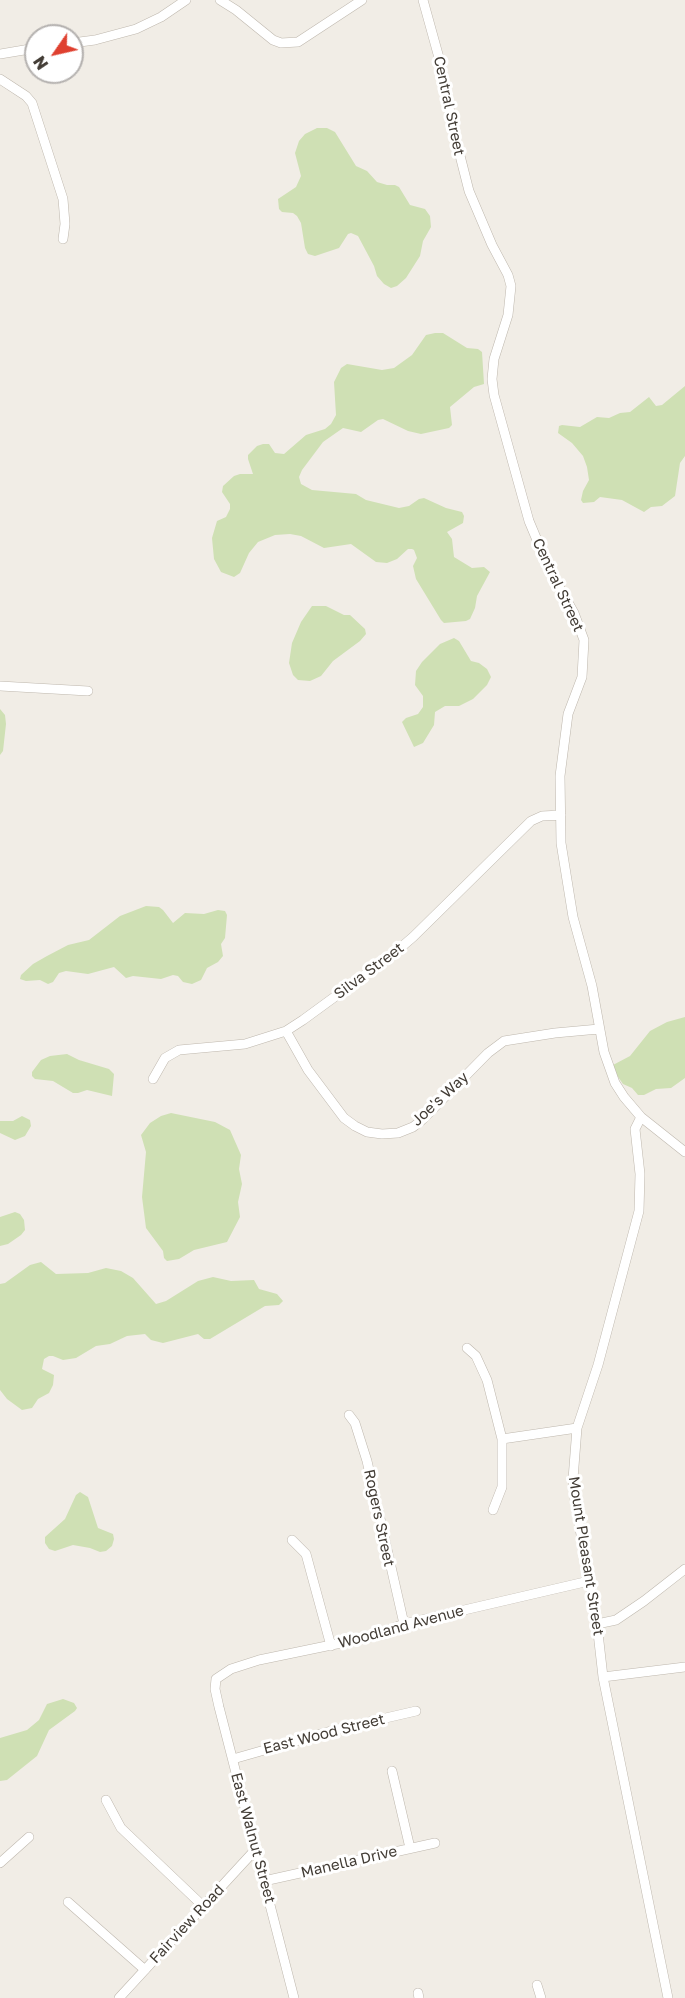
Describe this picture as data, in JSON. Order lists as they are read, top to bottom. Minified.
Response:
{"streets":{"street":["Central Street","Silva Street","Joe's Way","Rogers Street","Mount Pleasant Street","Woodland Avenue","East Wood Street","East Walnut Street","Manella Drive","Fairview Road"]},"crossings":[["Central Street","Silva Street"],["Central Street","Joe's Way"],["Central Street","Mount Pleasant Street"],["Silva Street","Joe's Way"],["Rogers Street","Woodland Avenue"],["Mount Pleasant Street","Woodland Avenue"],["Woodland Avenue","East Walnut Street"],["East Wood Street","East Walnut Street"],["East Walnut Street","Manella Drive"],["East Walnut Street","Fairview Road"]],"north":"bottom left"}
